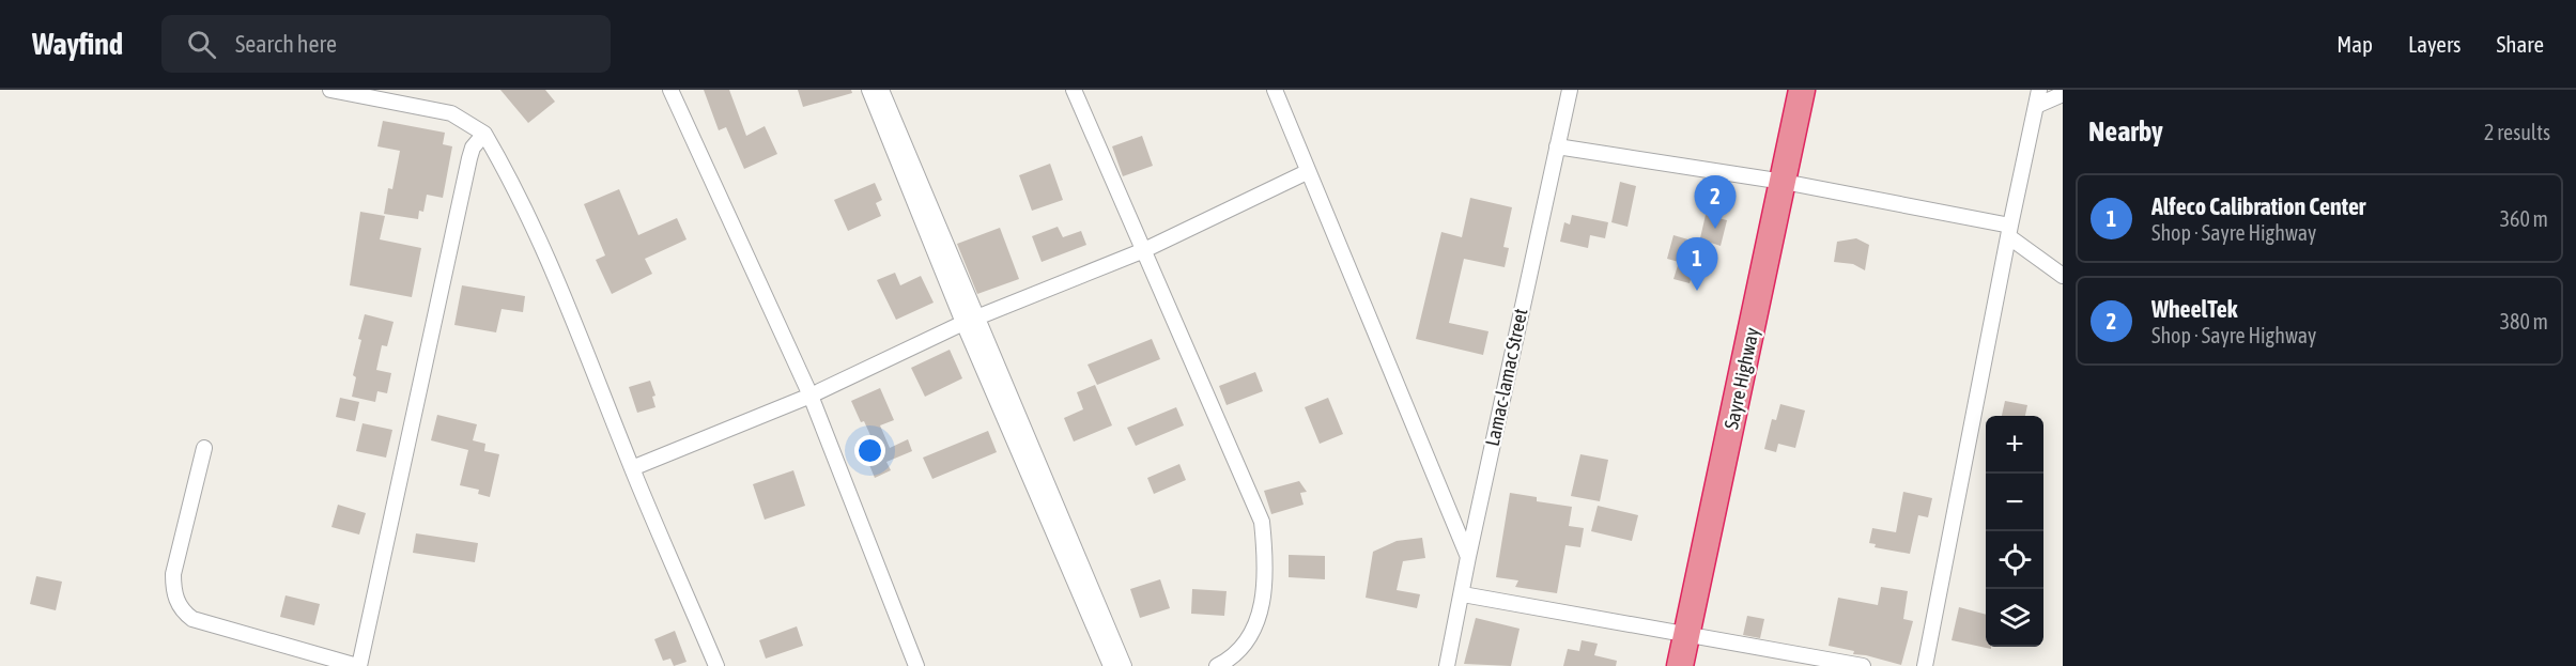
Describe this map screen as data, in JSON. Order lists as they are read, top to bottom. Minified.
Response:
{"streets":{"highway":["Sayre Highway"],"street":["Lamac-lamac Street"]},"page":{"header":"Wayfind","search":"Search here","nav":["Map","Layers","Share"],"heading":["Nearby","2 results"],"list":[{"mark":"1","name":"Alfeco Calibration Center","note":"Shop · Sayre Highway","value":"360 m"},{"mark":"2","name":"WheelTek","note":"Shop · Sayre Highway","value":"380 m"}],"pins":["2","1"],"map_buttons":["+","−"]}}
